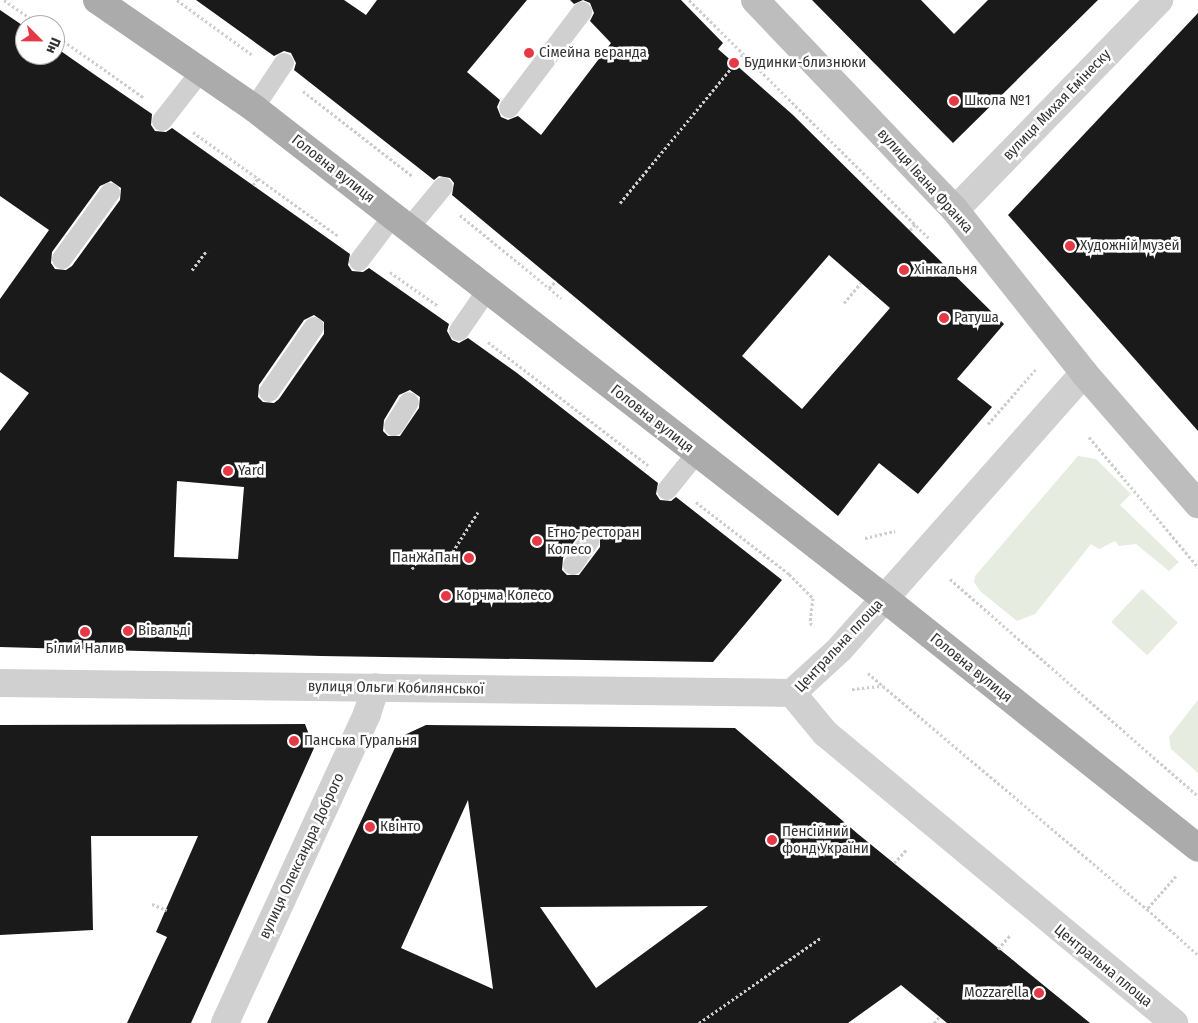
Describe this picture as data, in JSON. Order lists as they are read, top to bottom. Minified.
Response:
{"streets":{"main road":["Головна вулиця"],"street":["вулиця Михая Емінеску","вулиця Івана Франка","Центральна площа","вулиця Ольги Кобилянської","вулиця Олександра Доброго"]},"crossings":[["вулиця Михая Емінеску","вулиця Івана Франка"],["Головна вулиця","Центральна площа"],["вулиця Івана Франка","Центральна площа"],["Центральна площа","вулиця Ольги Кобилянської"],["вулиця Ольги Кобилянської","вулиця Олександра Доброго"]],"places":["Сімейна веранда","Будинки-близнюки","Школа №1","Художній музей","Хінкальня","Ратуша","Yard","Етно-ресторан Колесо","ПанЖаПан","Корчма Колесо","Вівальді","Білий Налив","Панська Гуральня","Квінто","Пенсійний фонд України","Mozzarella"],"north":"bottom right"}
